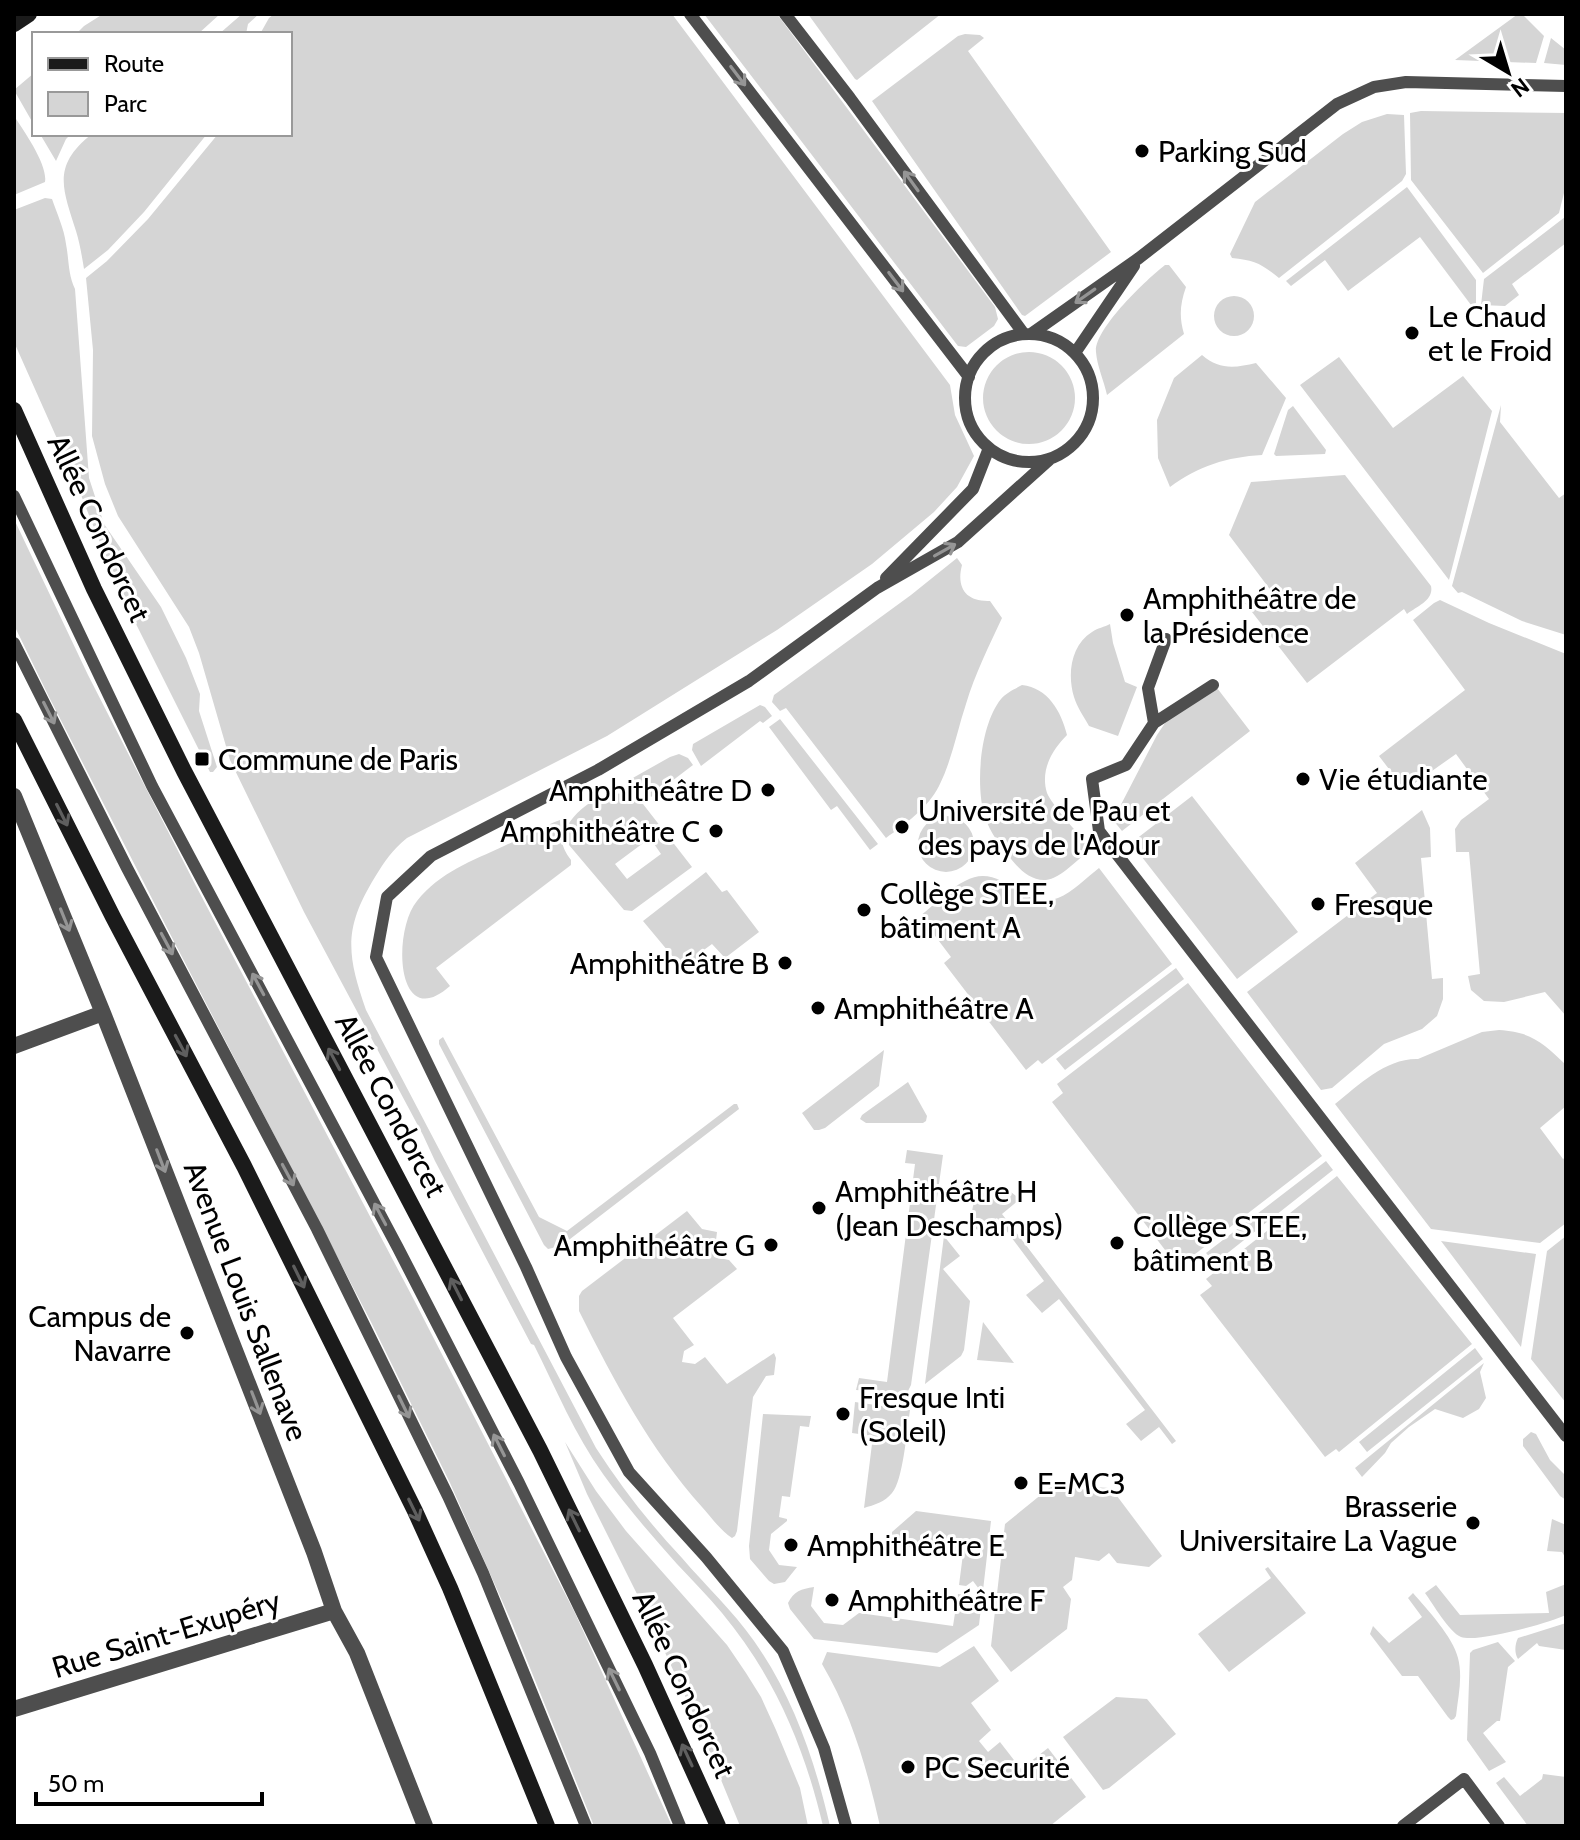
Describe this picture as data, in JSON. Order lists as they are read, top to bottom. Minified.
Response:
{"streets":{"main road":["Allée Condorcet"],"street":["Avenue Louis Sallenave","Rue Saint-Exupéry"]},"crossings":[["Avenue Louis Sallenave","Rue Saint-Exupéry"]],"one_way":["Avenue Louis Sallenave"],"places":{"other":["Parking Sud","Le Chaud et le Froid","Amphithéâtre de la Présidence","Vie étudiante","Amphithéâtre D","Université de Pau et des pays de l'Adour","Amphithéâtre C","Fresque","Collège STEE, bâtiment A","Amphithéâtre B","Amphithéâtre A","Amphithéâtre H (Jean Deschamps)","Collège STEE, bâtiment B","Amphithéâtre G","Campus de Navarre","Fresque Inti (Soleil)","E=MC3","Brasserie Universitaire La Vague","Amphithéâtre E","Amphithéâtre F","PC Securité"],"transit":["Commune de Paris"]},"legend":["Route","Parc"],"scale_bar":"50 m","north":"bottom right"}
